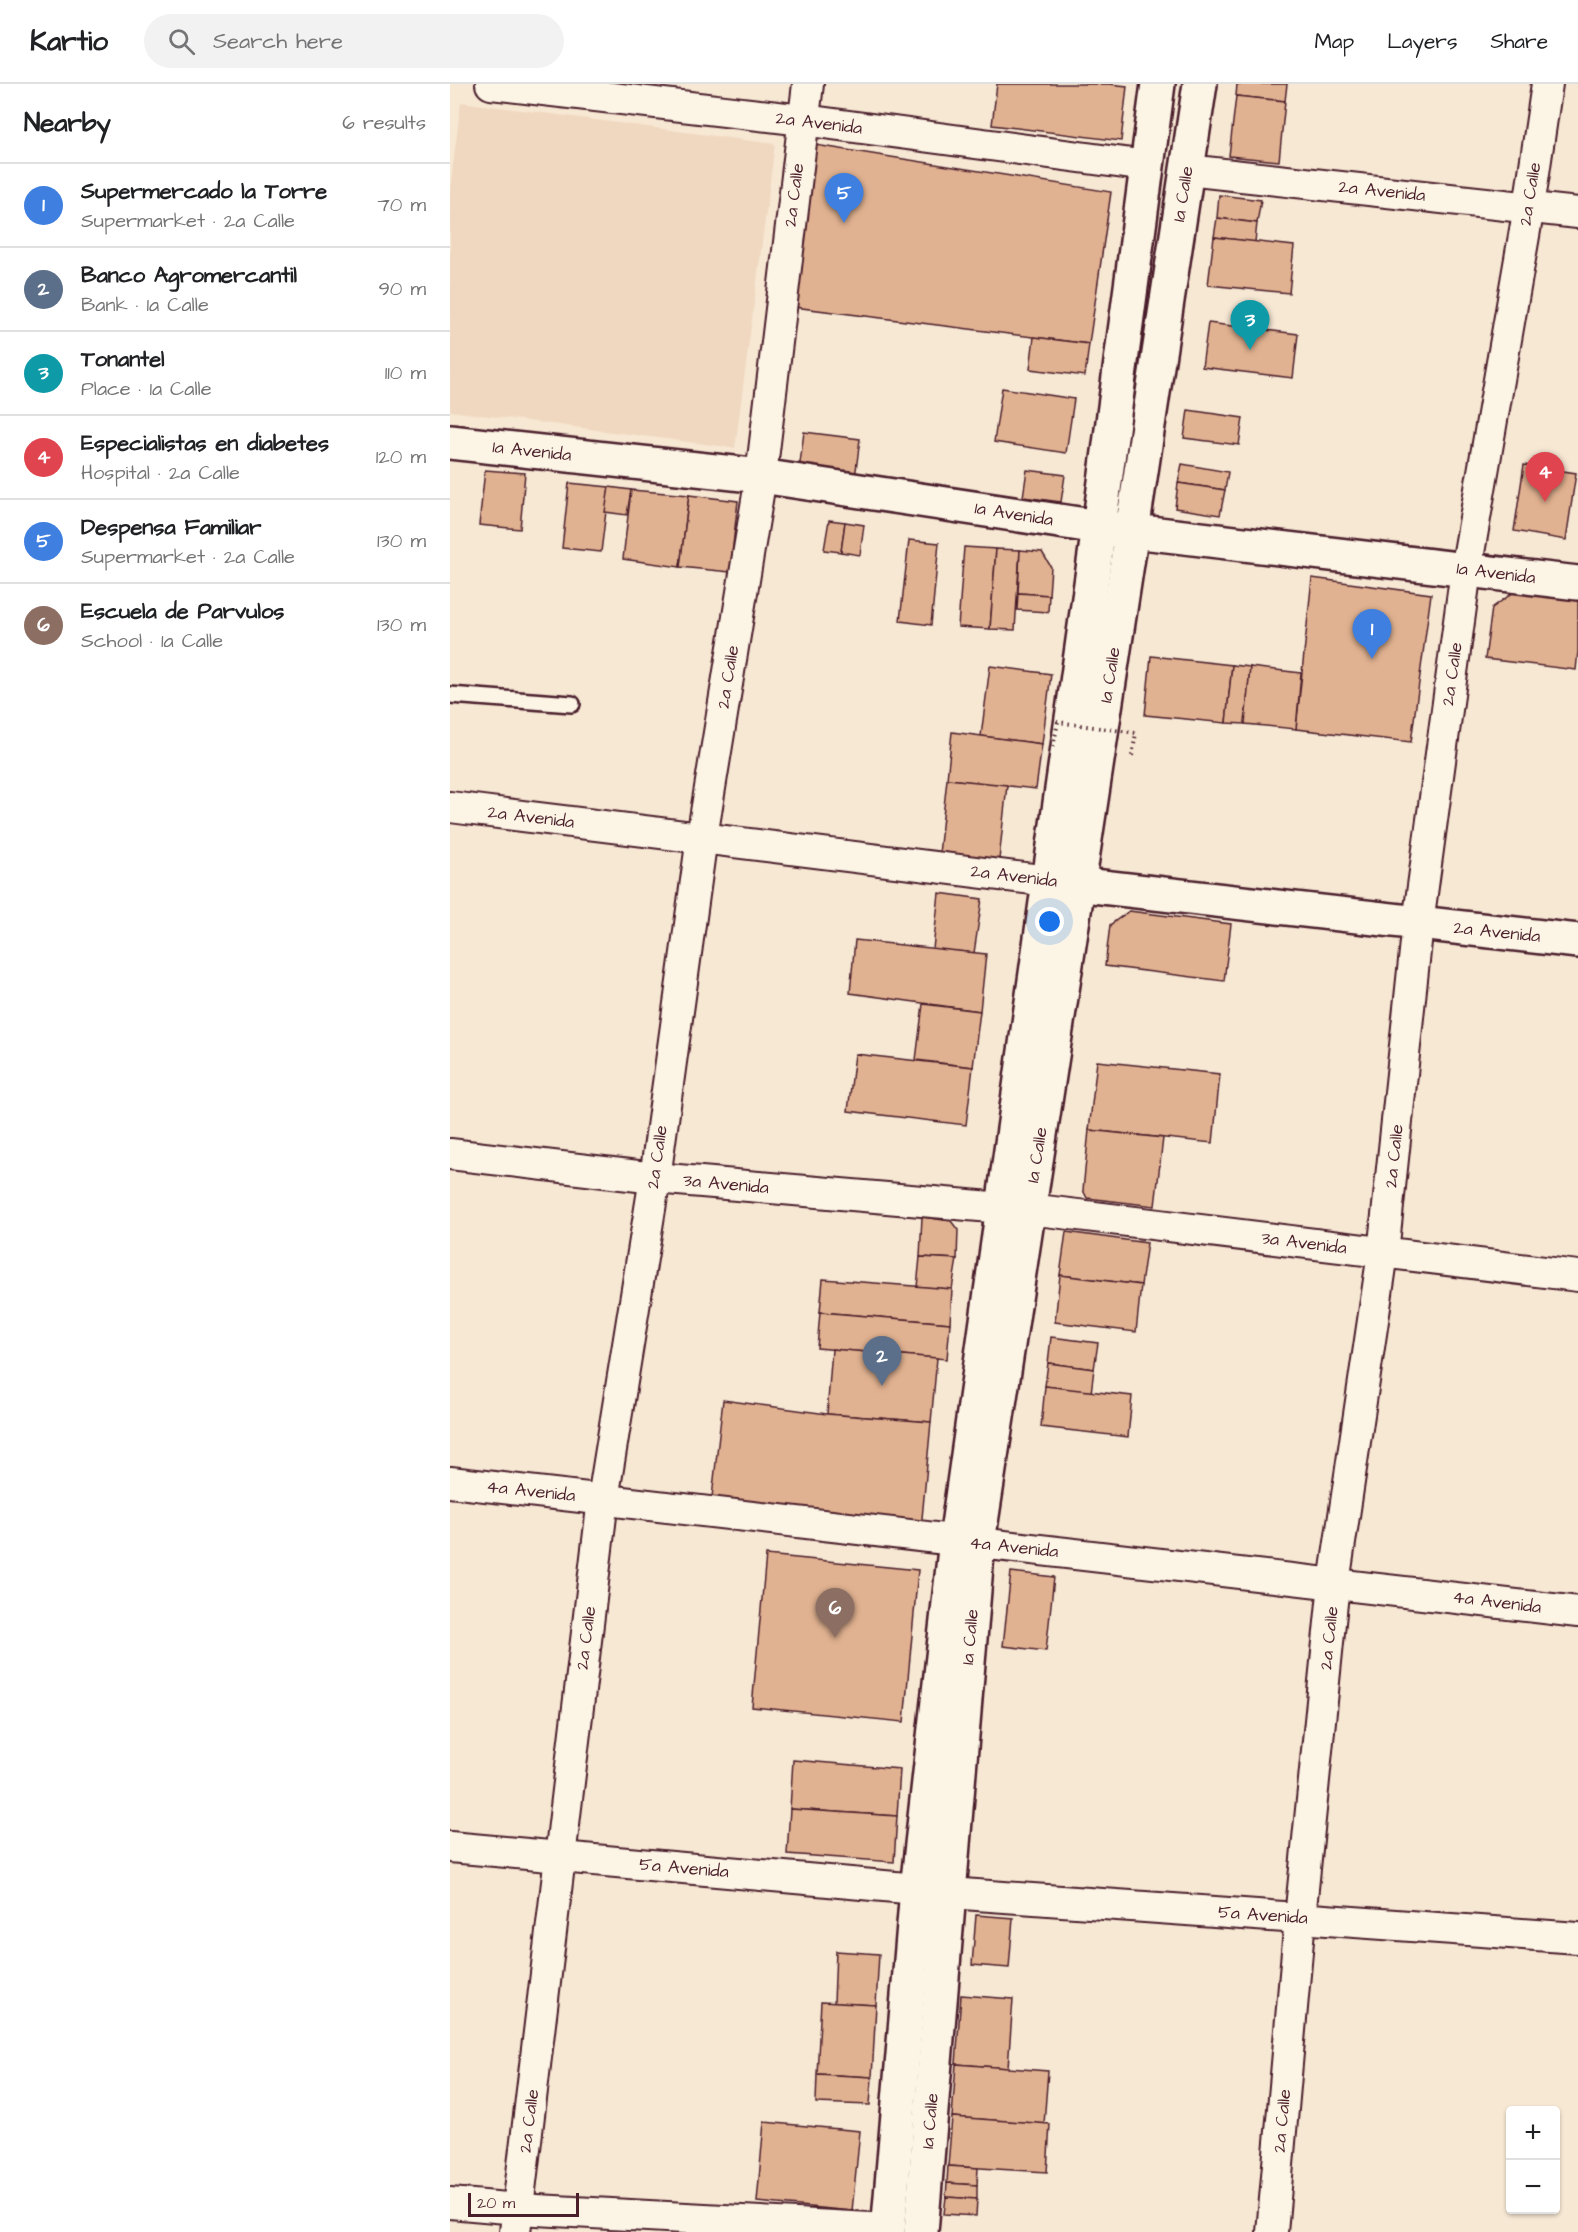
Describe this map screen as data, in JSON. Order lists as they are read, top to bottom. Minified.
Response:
{"streets":{"main road":["2a Avenida","1a Calle","1a Avenida"],"street":["2a Calle","3a Avenida","4a Avenida","5a Avenida"]},"crossings":[["2a Avenida","1a Calle"],["2a Avenida","2a Calle"],["1a Calle","1a Avenida"],["1a Calle","3a Avenida"],["1a Calle","4a Avenida"],["1a Calle","5a Avenida"],["2a Calle","1a Avenida"],["2a Calle","3a Avenida"],["2a Calle","4a Avenida"],["2a Calle","5a Avenida"]],"scale_bar":"20 m","page":{"header":"Kartio","search":"Search here","nav":["Map","Layers","Share"],"heading":["Nearby","6 results"],"list":[{"mark":"1","name":"Supermercado la Torre","note":"Supermarket · 2a Calle","value":"70 m"},{"mark":"2","name":"Banco Agromercantil","note":"Bank · 1a Calle","value":"90 m"},{"mark":"3","name":"Tonantel","note":"Place · 1a Calle","value":"110 m"},{"mark":"4","name":"Especialistas en diabetes","note":"Hospital · 2a Calle","value":"120 m"},{"mark":"5","name":"Despensa Familiar","note":"Supermarket · 2a Calle","value":"130 m"},{"mark":"6","name":"Escuela de Parvulos","note":"School · 1a Calle","value":"130 m"}],"pins":["5","3","4","1","2","6"],"map_buttons":["+","−"],"scale":"20 m"}}
